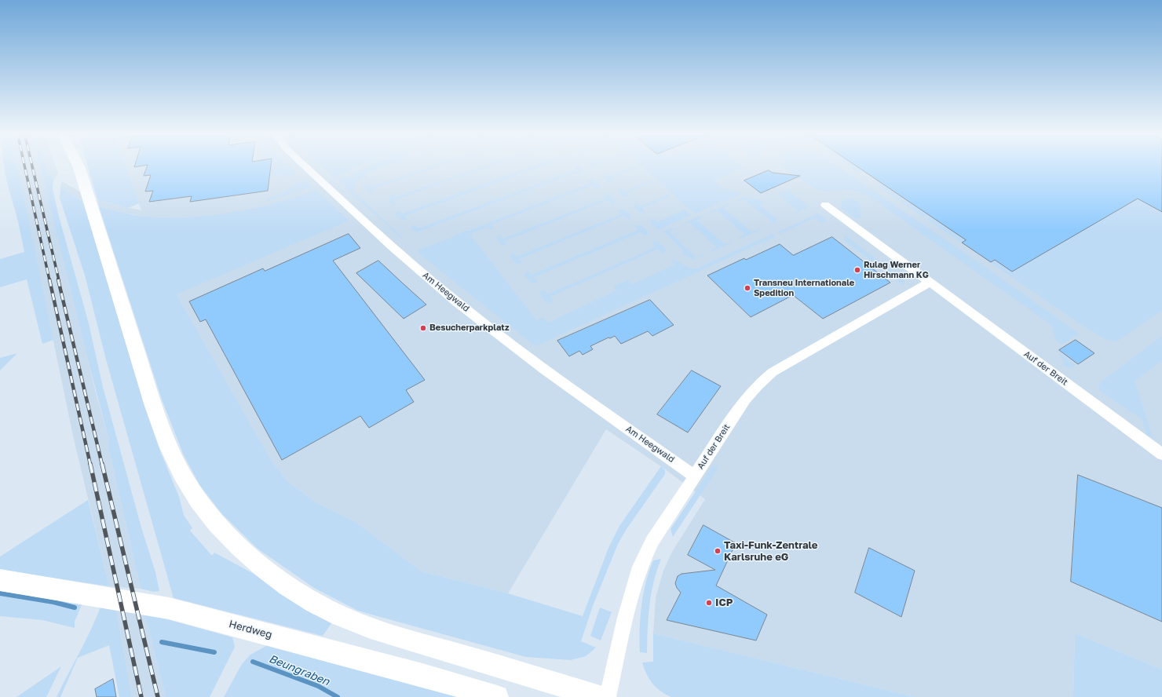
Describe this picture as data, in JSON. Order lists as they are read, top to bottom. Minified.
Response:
{"streets":{"main road":["Herdweg"],"street":["Am Heegwald","Auf der Breit"]},"crossings":[["Am Heegwald","Auf der Breit"]],"water":["Beungraben"],"places":["Rulag Werner Hirschmann KG","Transneu Internationale Spedition","Besucherparkplatz","Taxi-Funk-Zentrale Karlsruhe eG","ICP"]}
